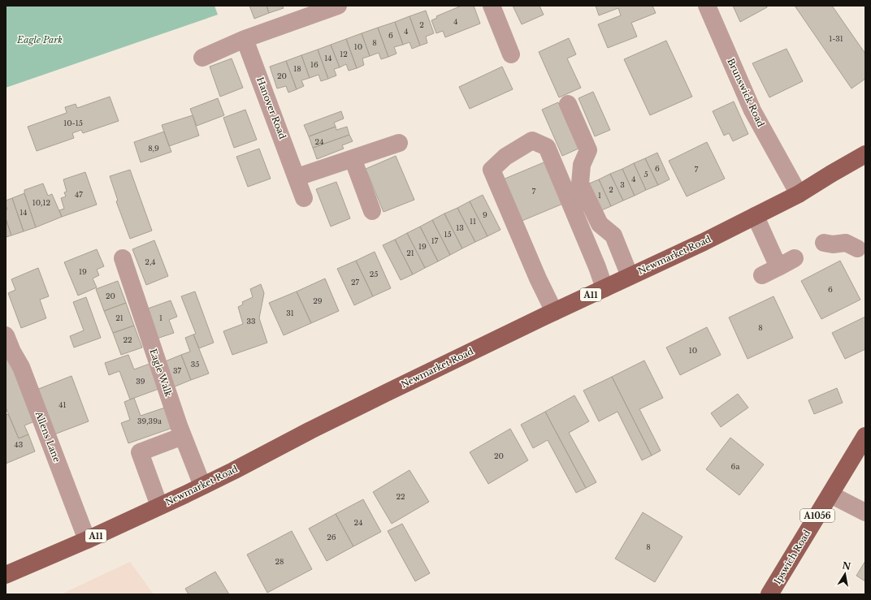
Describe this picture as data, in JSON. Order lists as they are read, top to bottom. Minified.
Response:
{"streets":{"main road":["Newmarket Road","A11","A1056","Ipswich Road"],"street":["Brunswick Road","Hanover Road","Eagle Walk","Allens Lane"]},"crossings":[["Brunswick Road","Newmarket Road"],["Newmarket Road","Eagle Walk"],["Newmarket Road","Allens Lane"]],"parks":["Eagle Park"],"house_numbers":["4","2","4","6","1-31","8","10","12","14","16","18","20","10-15","24","8,9","6","7","5","4","3","2","7","47","1","10,12","14","9","11","13","15","17","19","21","2,4","19","25","27","6","20","29","31","21","1","33","8","22","10","35","37","39","41","39,39a","43","20","6a","22","24","26","8","28"],"north":"top"}
